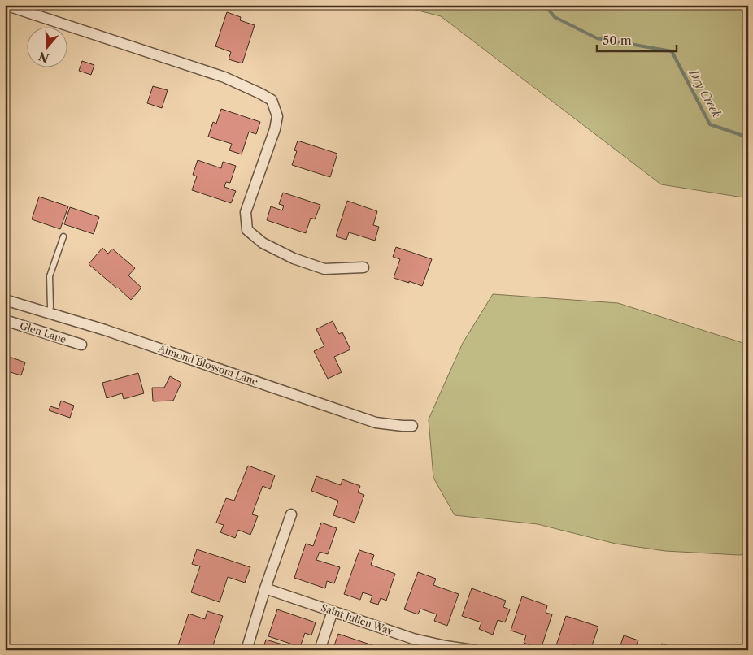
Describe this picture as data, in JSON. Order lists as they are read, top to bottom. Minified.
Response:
{"streets":{"street":["Glen Lane","Almond Blossom Lane","Saint Julien Way"]},"water":["Dry Creek"],"scale_bar":"50 m","north":"bottom"}
